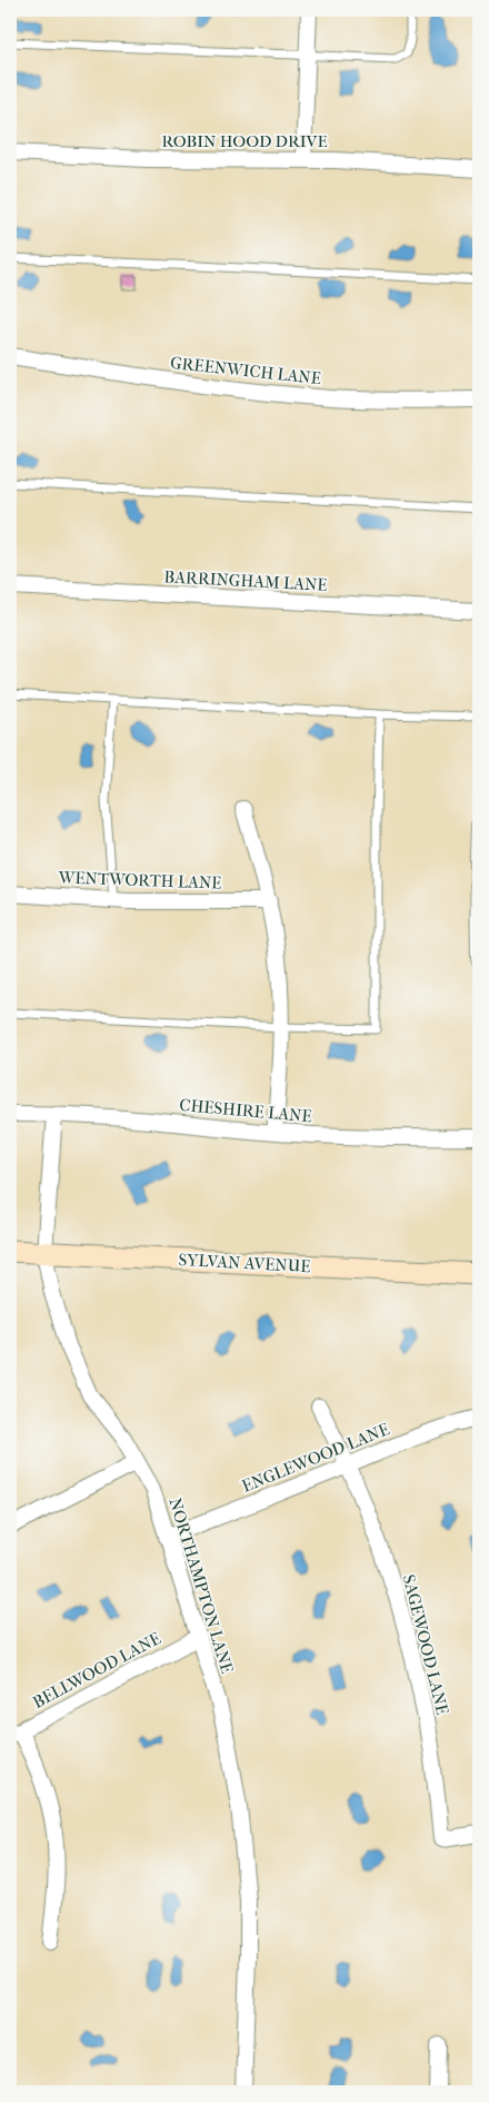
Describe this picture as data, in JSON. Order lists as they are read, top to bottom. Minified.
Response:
{"streets":{"main road":["SYLVAN AVENUE"],"street":["ROBIN HOOD DRIVE","GREENWICH LANE","BARRINGHAM LANE","WENTWORTH LANE","CHESHIRE LANE","ENGLEWOOD LANE","NORTHAMPTON LANE","SAGEWOOD LANE","BELLWOOD LANE"]},"crossings":[["CHESHIRE LANE","NORTHAMPTON LANE"],["SYLVAN AVENUE","NORTHAMPTON LANE"],["ENGLEWOOD LANE","NORTHAMPTON LANE"],["ENGLEWOOD LANE","SAGEWOOD LANE"],["NORTHAMPTON LANE","BELLWOOD LANE"]]}
